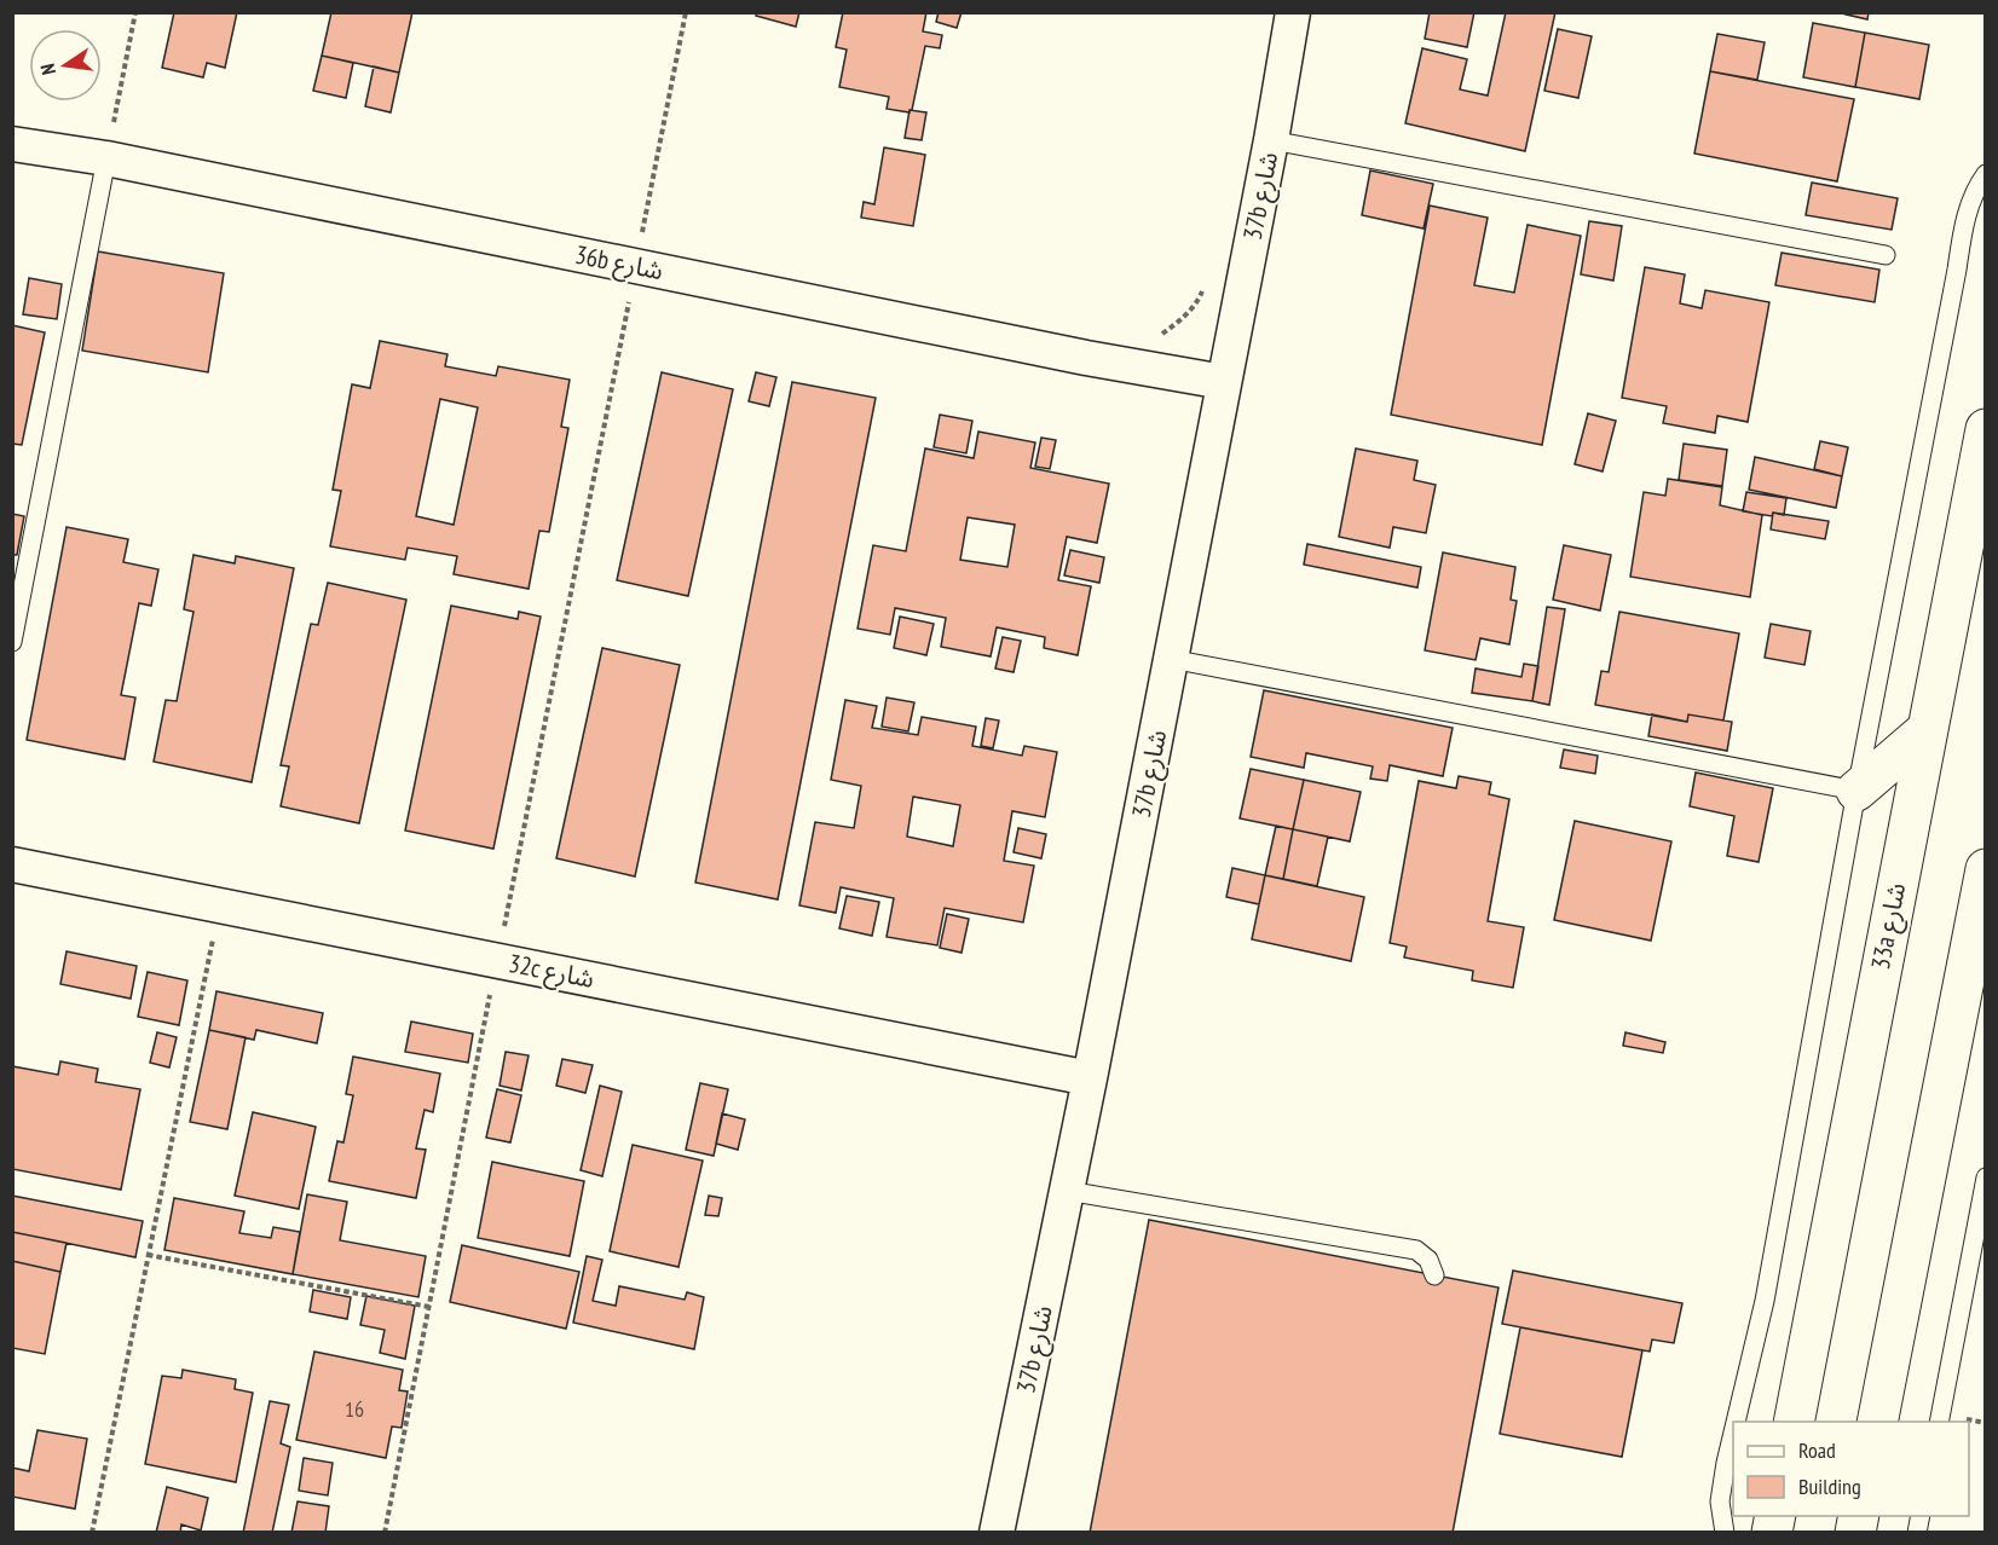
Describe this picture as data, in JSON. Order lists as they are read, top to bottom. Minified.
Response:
{"streets":{"street":["37b شارع","36b شارع","33a شارع","32c شارع"]},"crossings":[["37b شارع","36b شارع"],["37b شارع","32c شارع"]],"house_numbers":["16"],"legend":["Road","Building"],"north":"left"}
